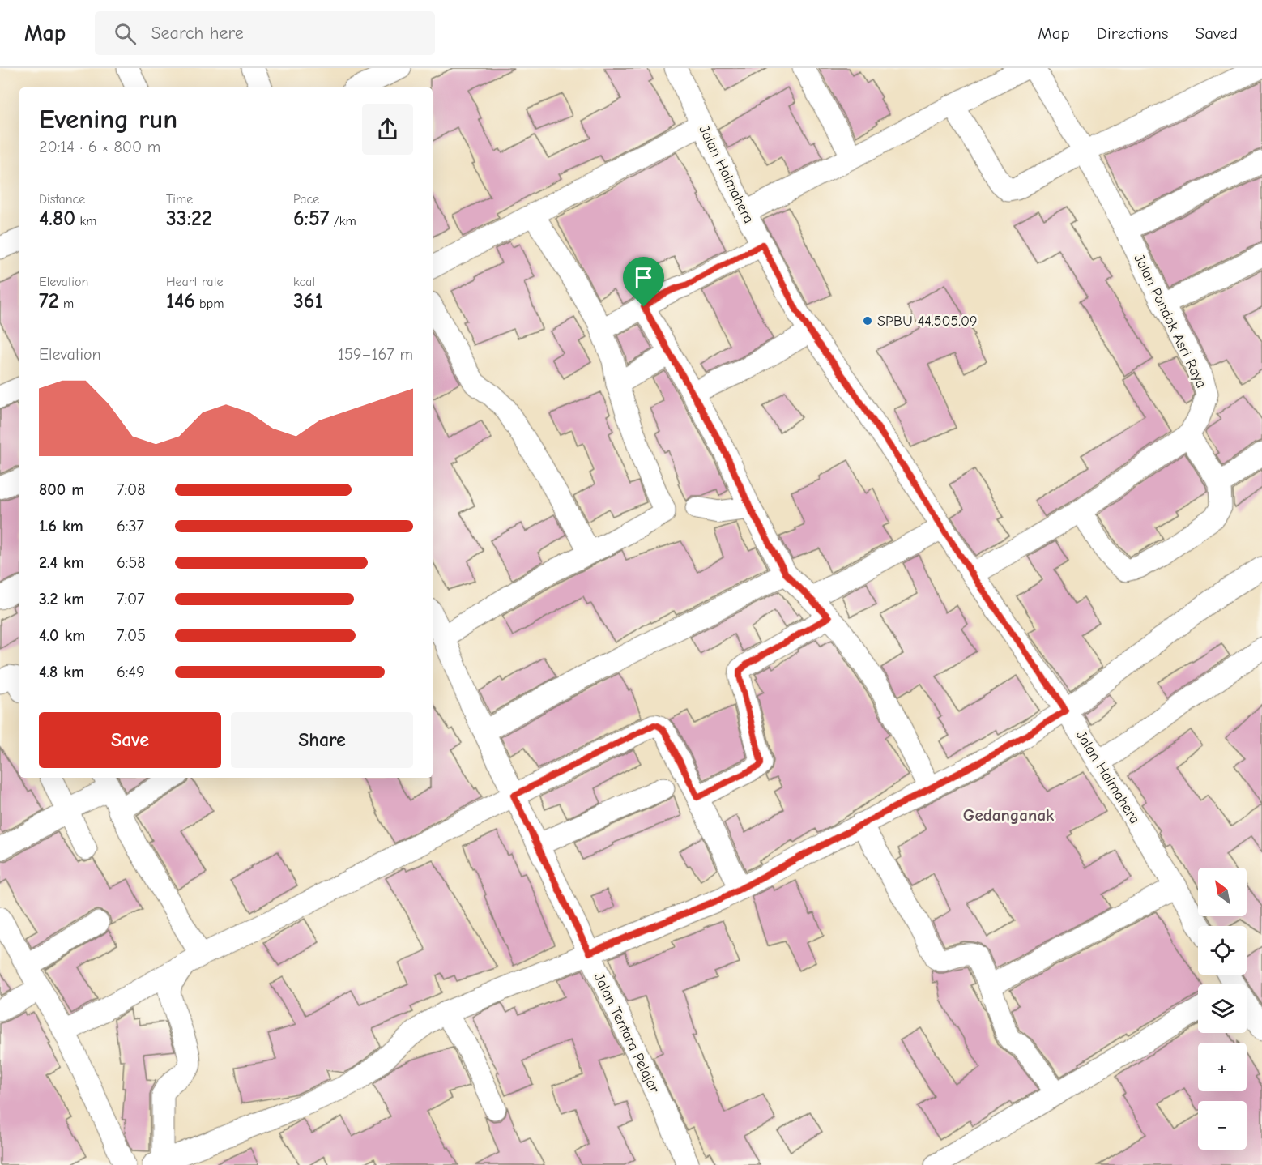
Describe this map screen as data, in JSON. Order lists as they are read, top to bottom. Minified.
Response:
{"streets":{"street":["Jalan Halmahera","Jalan Pondok Asri Raya","Jalan Tentara Pelajar"]},"crossings":[["Jalan Halmahera","Jalan Pondok Asri Raya"]],"districts":["Gedanganak"],"places":["SPBU 44.505.09"],"north":"top left","page":{"header":"Map","search":"Search here","nav":["Map","Directions","Saved"],"heading":["Evening run","20:14 · 6 × 800 m"],"stats":[["Distance","4.80 km"],["Time","33:22"],["Pace","6:57 /km"],["Elevation","72 m"],["Heart rate","146 bpm"],["kcal","361"]],"chart":["Elevation","159–167 m"],"list":[{"name":"800 m","note":"7:08"},{"name":"1.6 km","note":"6:37"},{"name":"2.4 km","note":"6:58"},{"name":"3.2 km","note":"7:07"},{"name":"4.0 km","note":"7:05"},{"name":"4.8 km","note":"6:49"}],"buttons":["Save","Share"],"map_buttons":["+","−"]}}
